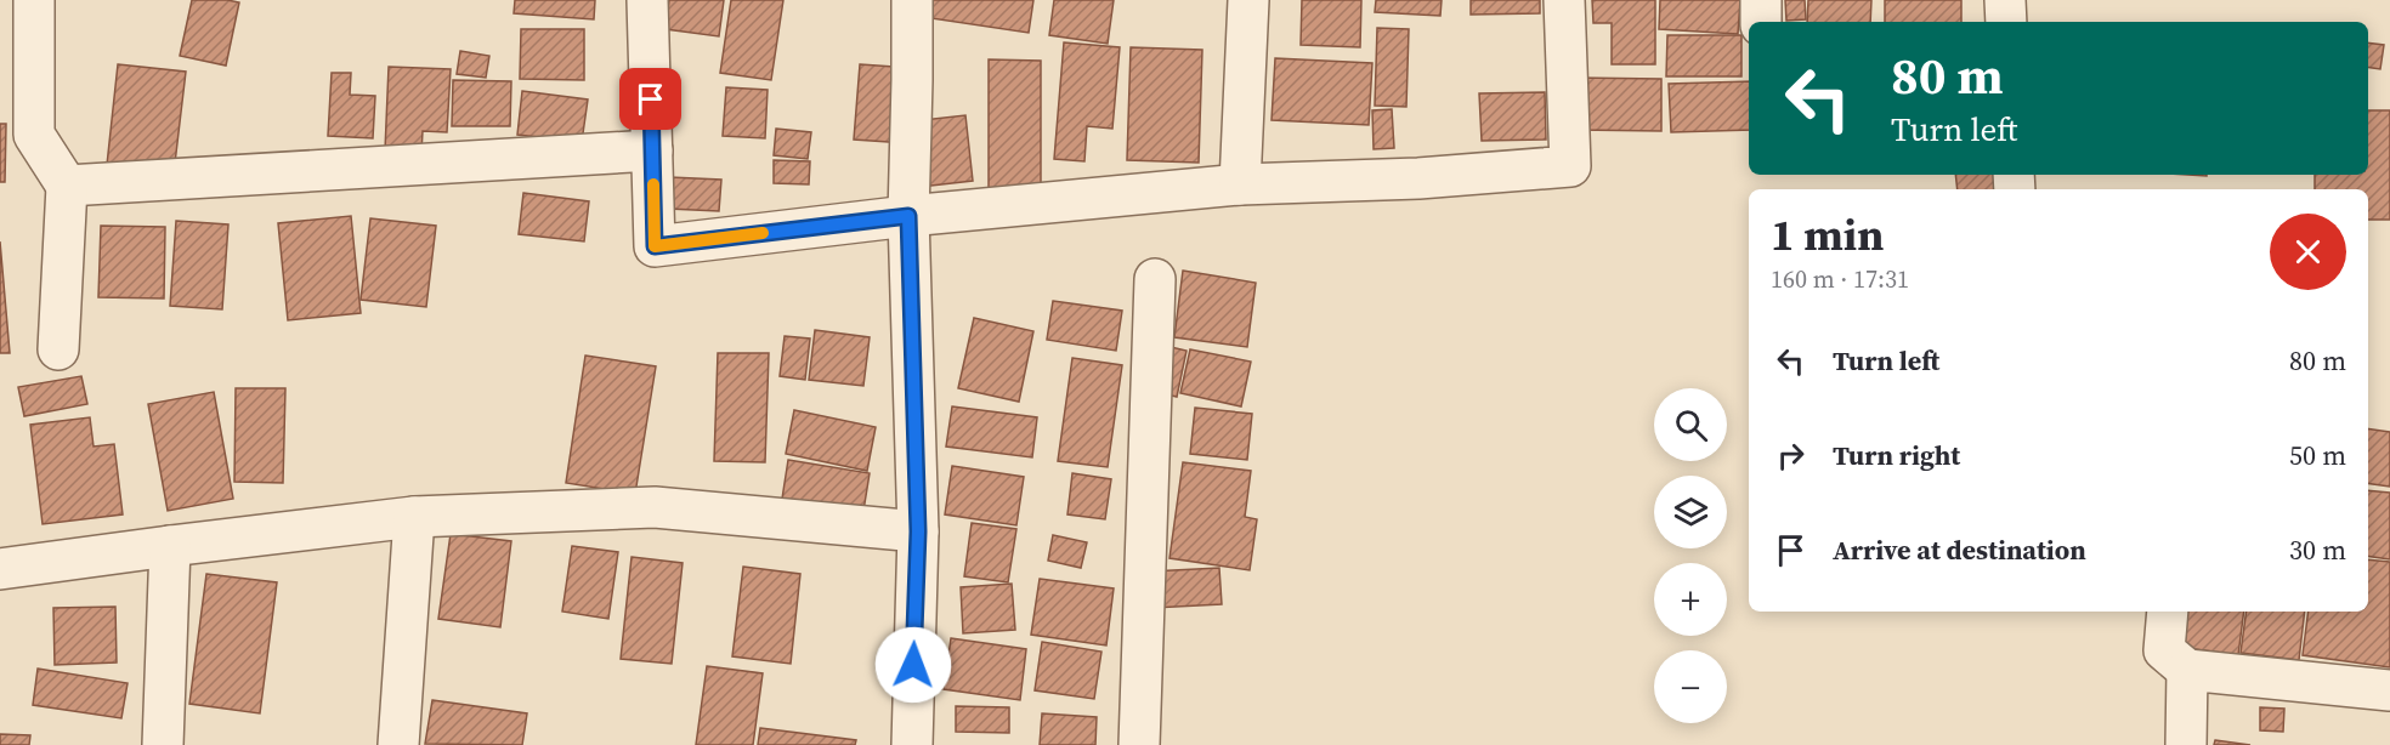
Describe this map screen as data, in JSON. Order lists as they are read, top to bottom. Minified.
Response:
{"page":{"turn":["80 m","Turn left"],"heading":["1 min","160 m · 17:31"],"list":[{"name":"Turn left","value":"80 m"},{"name":"Turn right","value":"50 m"},{"name":"Arrive at destination","value":"30 m"}],"map_buttons":["+","−"]}}
